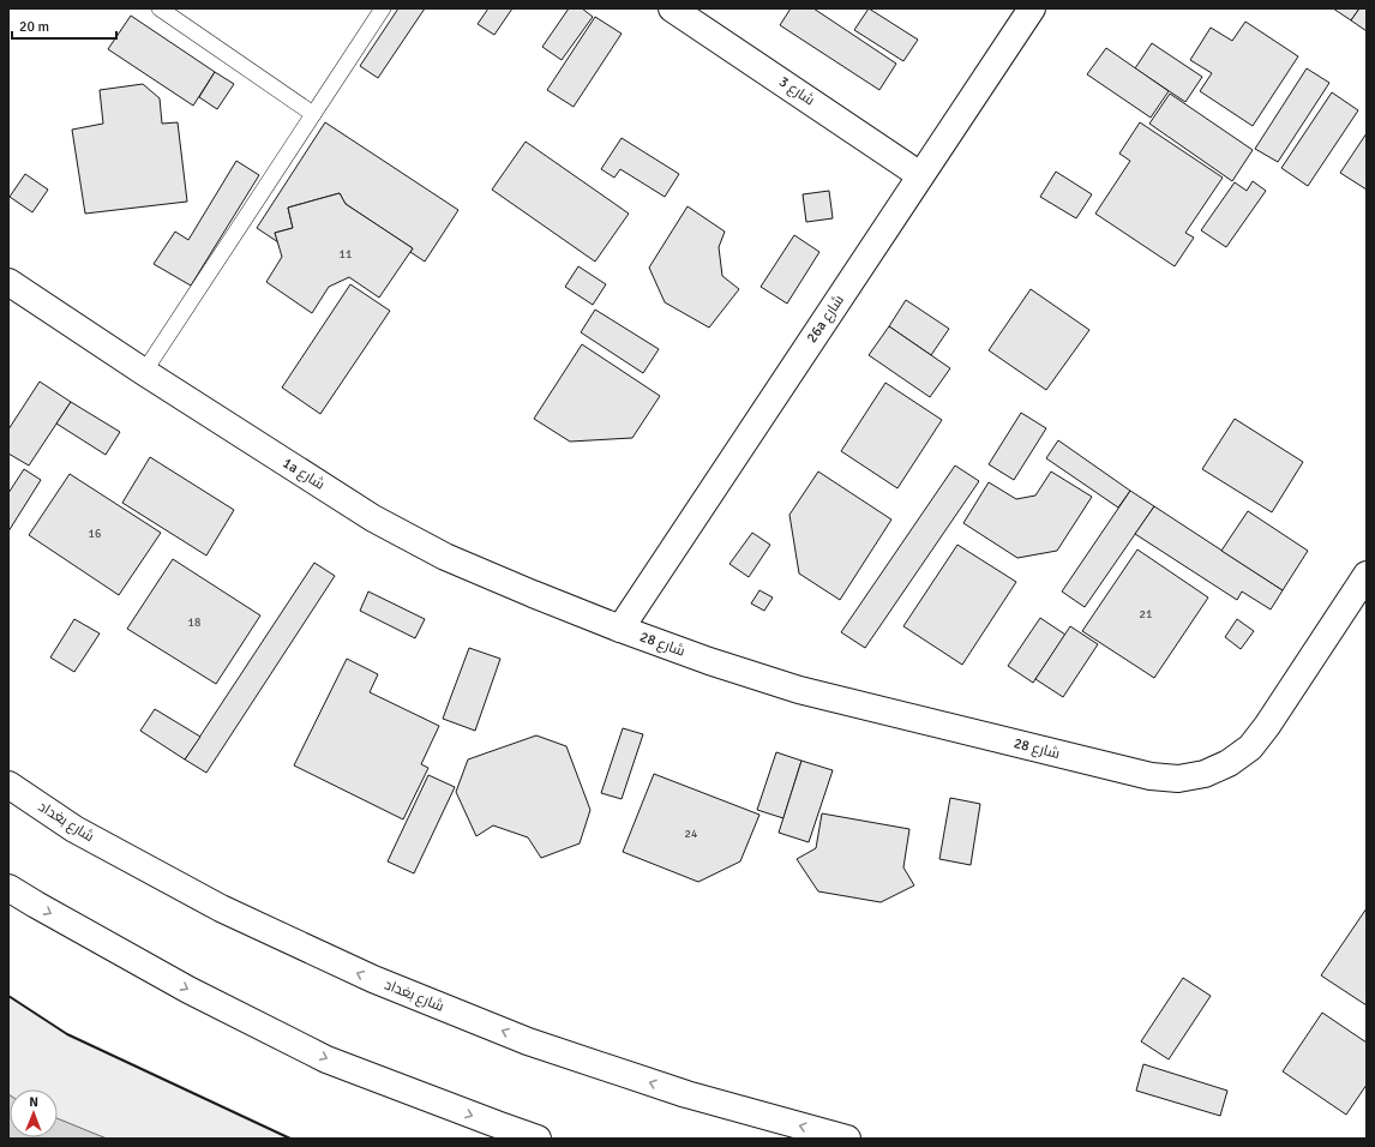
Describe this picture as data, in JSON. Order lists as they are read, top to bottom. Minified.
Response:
{"streets":{"street":["شارع 3","26a شارع","1a شارع","شارع 28","شارع بغداد"]},"crossings":[["شارع 3","26a شارع"],["26a شارع","1a شارع"],["26a شارع","شارع 28"],["1a شارع","شارع 28"]],"house_numbers":["11","16","21","18","24"],"scale_bar":"20 m","north":"top"}
